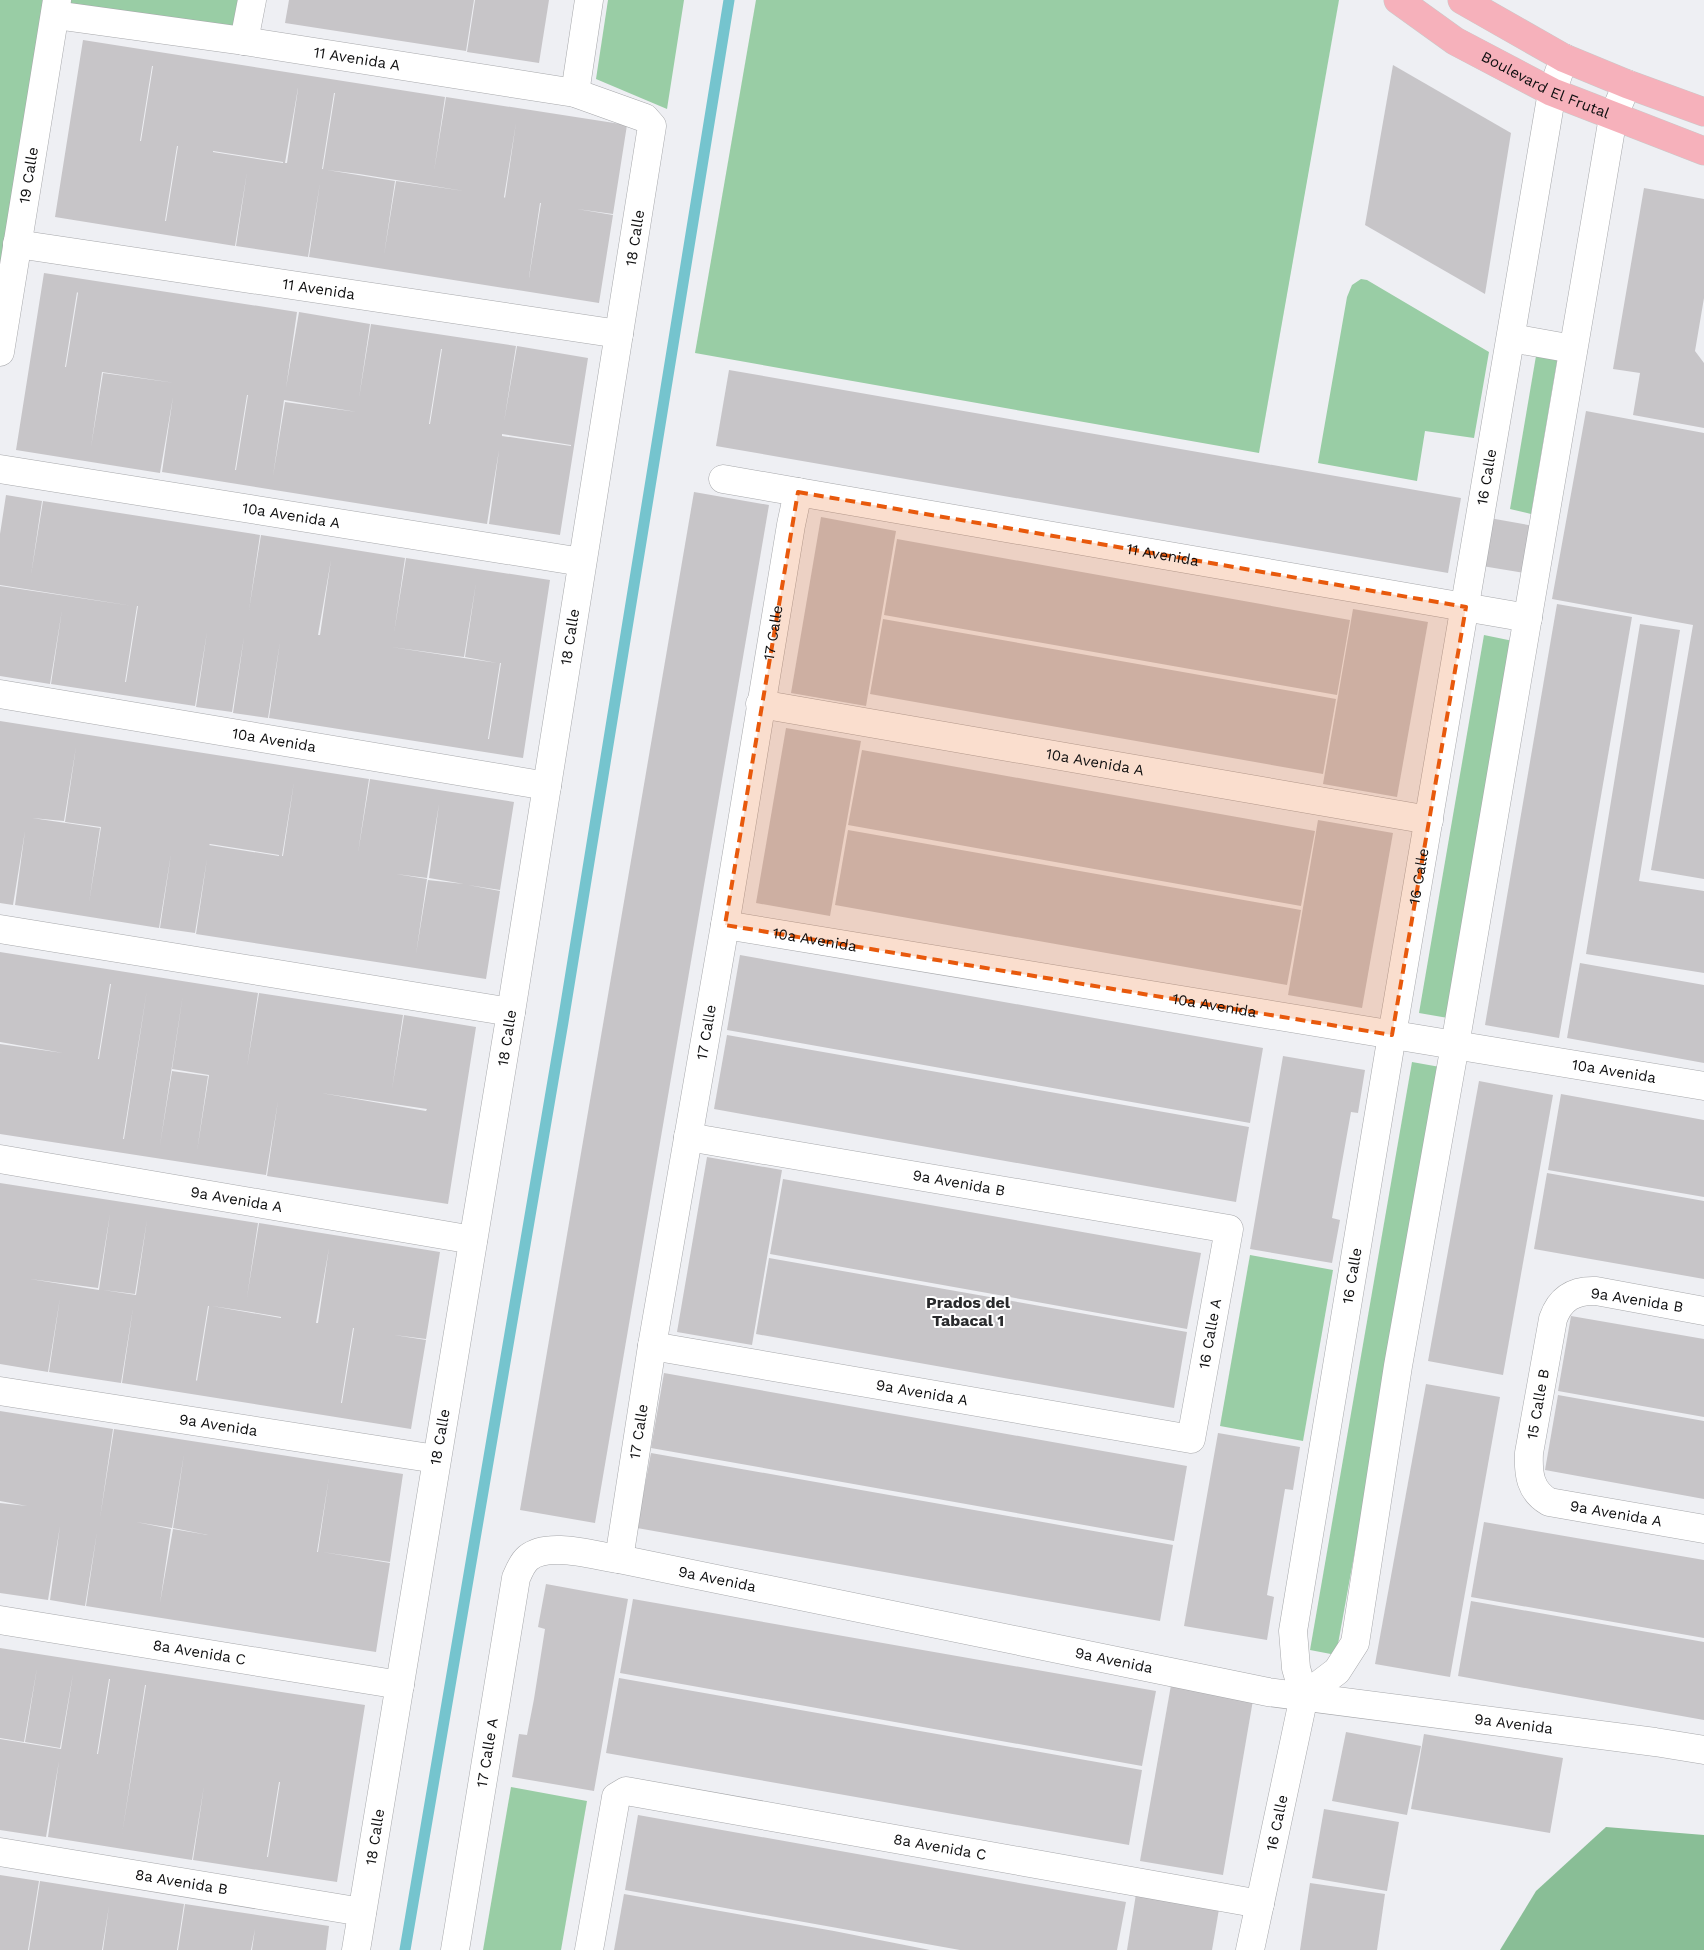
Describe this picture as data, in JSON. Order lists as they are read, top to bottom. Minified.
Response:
{"streets":{"main road":["Boulevard El Frutal"],"street":["11 Avenida A","19 Calle","18 Calle","11 Avenida","16 Calle","10a Avenida A","17 Calle","10a Avenida","9a Avenida B","9a Avenida A","16 Calle A","15 Calle B","9a Avenida","8a Avenida C","17 Calle A","8a Avenida B"]},"crossings":[["11 Avenida A","19 Calle"],["11 Avenida A","18 Calle"],["Boulevard El Frutal","16 Calle"],["19 Calle","11 Avenida"],["18 Calle","11 Avenida"],["18 Calle","10a Avenida A"],["18 Calle","10a Avenida"],["18 Calle","9a Avenida A"],["18 Calle","9a Avenida"],["18 Calle","8a Avenida C"],["18 Calle","8a Avenida B"],["11 Avenida","16 Calle"],["11 Avenida","17 Calle"],["16 Calle","10a Avenida A"],["16 Calle","10a Avenida"],["16 Calle","9a Avenida"],["16 Calle","8a Avenida C"],["10a Avenida A","17 Calle"],["17 Calle","10a Avenida"],["17 Calle","9a Avenida B"],["17 Calle","9a Avenida A"],["17 Calle","9a Avenida"],["9a Avenida B","16 Calle A"],["9a Avenida B","15 Calle B"],["9a Avenida A","16 Calle A"],["9a Avenida A","15 Calle B"],["9a Avenida","17 Calle A"]],"districts":["Prados del Tabacal 1"]}
